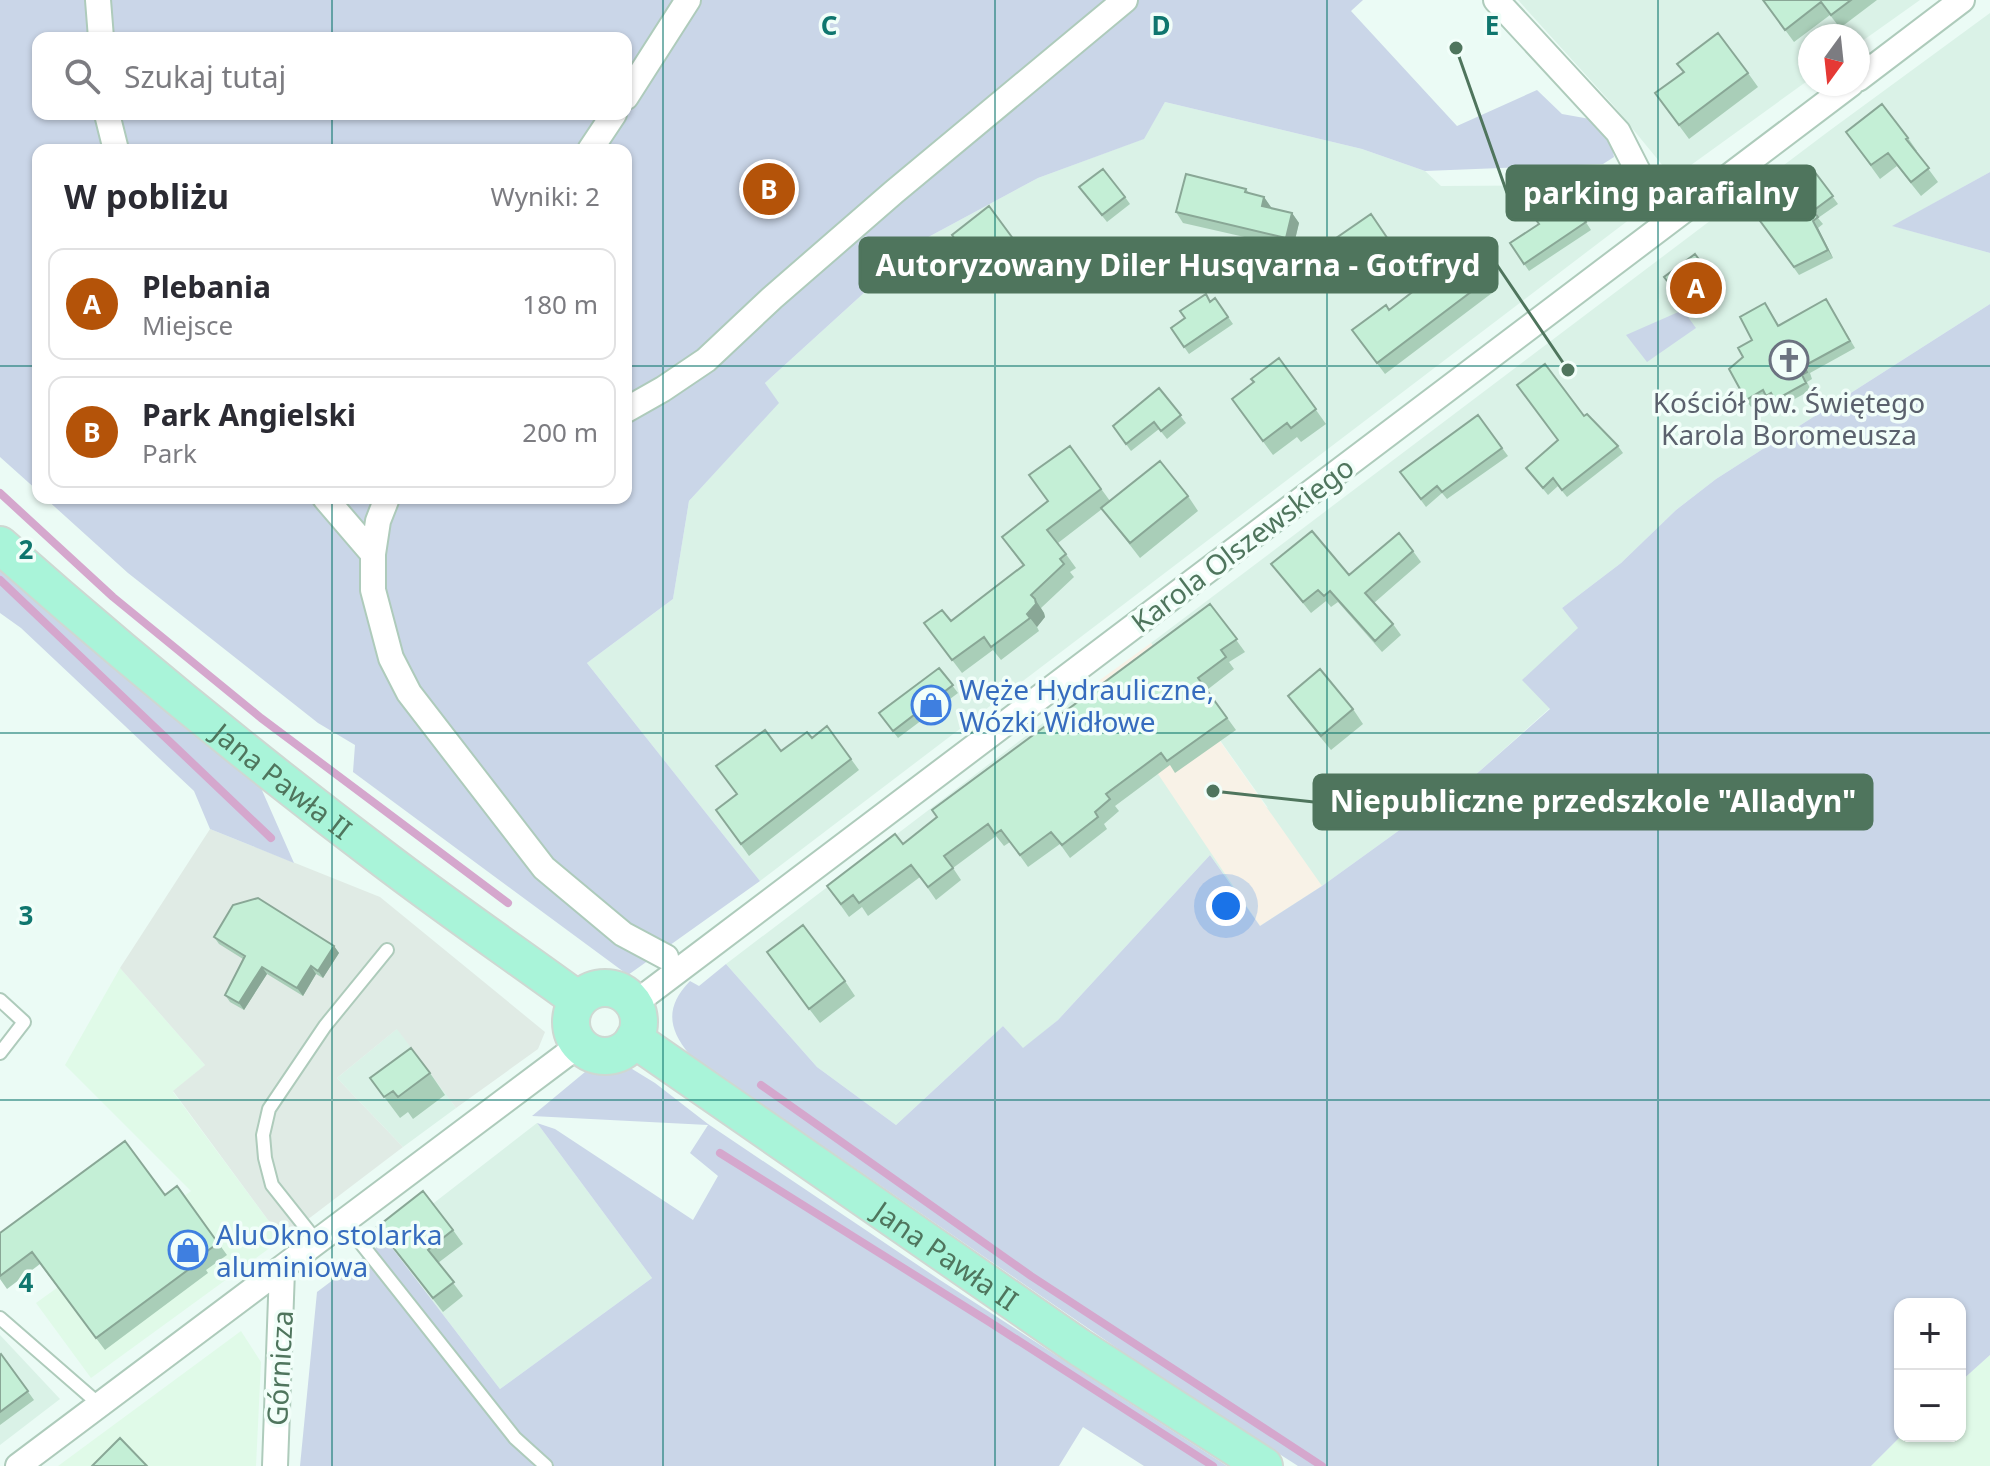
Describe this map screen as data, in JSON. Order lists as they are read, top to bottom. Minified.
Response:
{"streets":{"main road":["Jana Pawła II"],"street":["Karola Olszewskiego","Górnicza"]},"crossings":[["Karola Olszewskiego","Jana Pawła II"]],"places":{"other":["parking parafialny","Autoryzowany Diler Husqvarna - Gotfryd","Niepubliczne przedszkole \"Alladyn\""],"church":["Kościół pw. Świętego Karola Boromeusza"],"shop":["Węże Hydrauliczne, Wózki Widłowe","AluOkno stolarka aluminiowa"]},"north":"bottom","page":{"search":"Szukaj tutaj","heading":["W pobliżu","Wyniki: 2"],"pins":["B","A"],"list":[{"mark":"A","name":"Plebania","note":"Miejsce","value":"180 m"},{"mark":"B","name":"Park Angielski","note":"Park","value":"200 m"}],"map_buttons":["+","−"]},"grid":{"columns":["C","D","E"],"rows":["2","3","4"]}}
